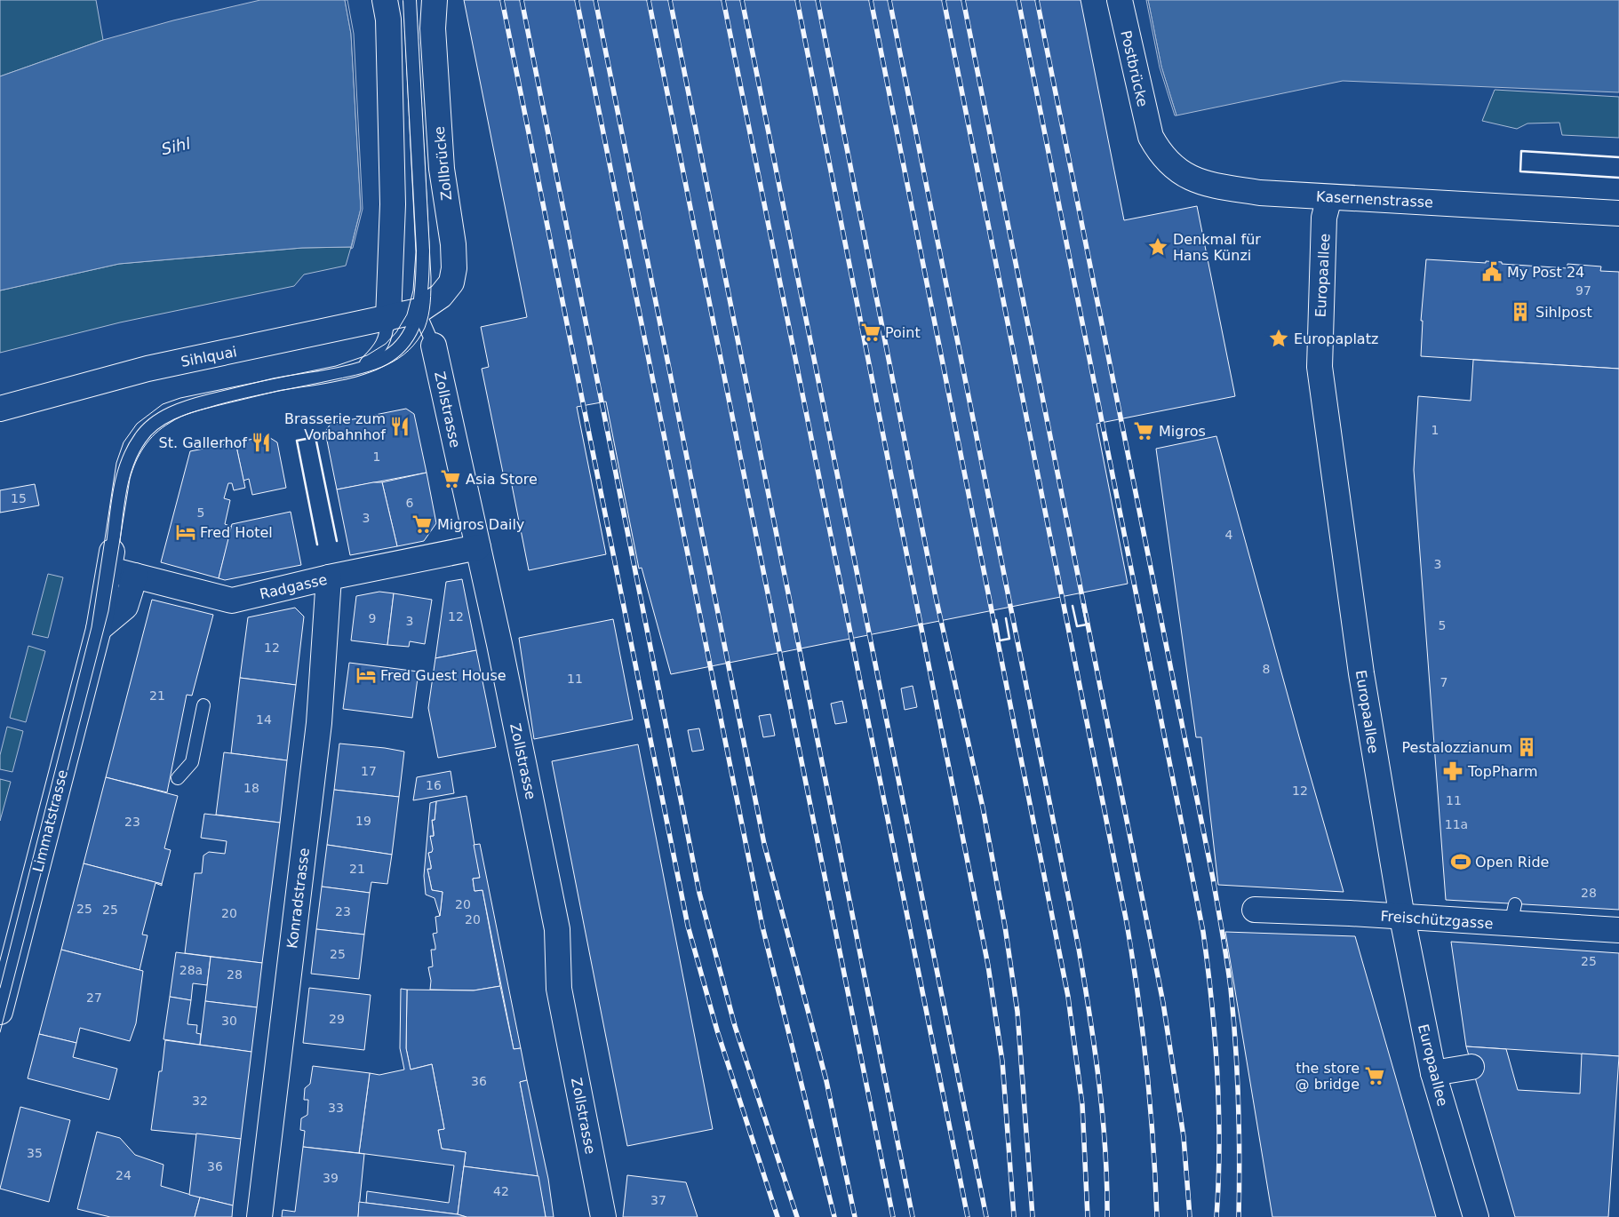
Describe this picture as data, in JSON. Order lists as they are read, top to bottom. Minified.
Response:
{"streets":{"street":["Postbrücke","Zollbrücke","Kasernenstrasse","Europaallee","Sihlquai","Zollstrasse","Radgasse","Limmatstrasse","Konradstrasse","Freischützgasse"]},"crossings":[["Postbrücke","Kasernenstrasse"],["Zollbrücke","Sihlquai"],["Zollbrücke","Zollstrasse"],["Kasernenstrasse","Europaallee"],["Europaallee","Freischützgasse"],["Sihlquai","Zollstrasse"],["Zollstrasse","Radgasse"],["Radgasse","Limmatstrasse"],["Radgasse","Konradstrasse"]],"water":["Sihl"],"places":{"place":["Denkmal für Hans Künzi","Europaplatz"],"public building":["My Post 24"],"building":["Sihlpost","Pestalozzianum"],"supermarket":["Point","Migros","Asia Store","Migros Daily","the store @ bridge"],"restaurant":["Brasserie zum Vorbahnhof","St. Gallerhof"],"hotel":["Fred Hotel","Fred Guest House"],"pharmacy":["TopPharm"],"sports":["Open Ride"]},"house_numbers":["97","1","1","15","6","5","3","4","3","12","9","3","5","12","8","11","7","21","14","17","16","18","12","11","19","23","11a","21","28","20","25","25","23","20","20","25","25","28a","28","27","29","30","36","32","33","35","36","24","39","42","37"]}
